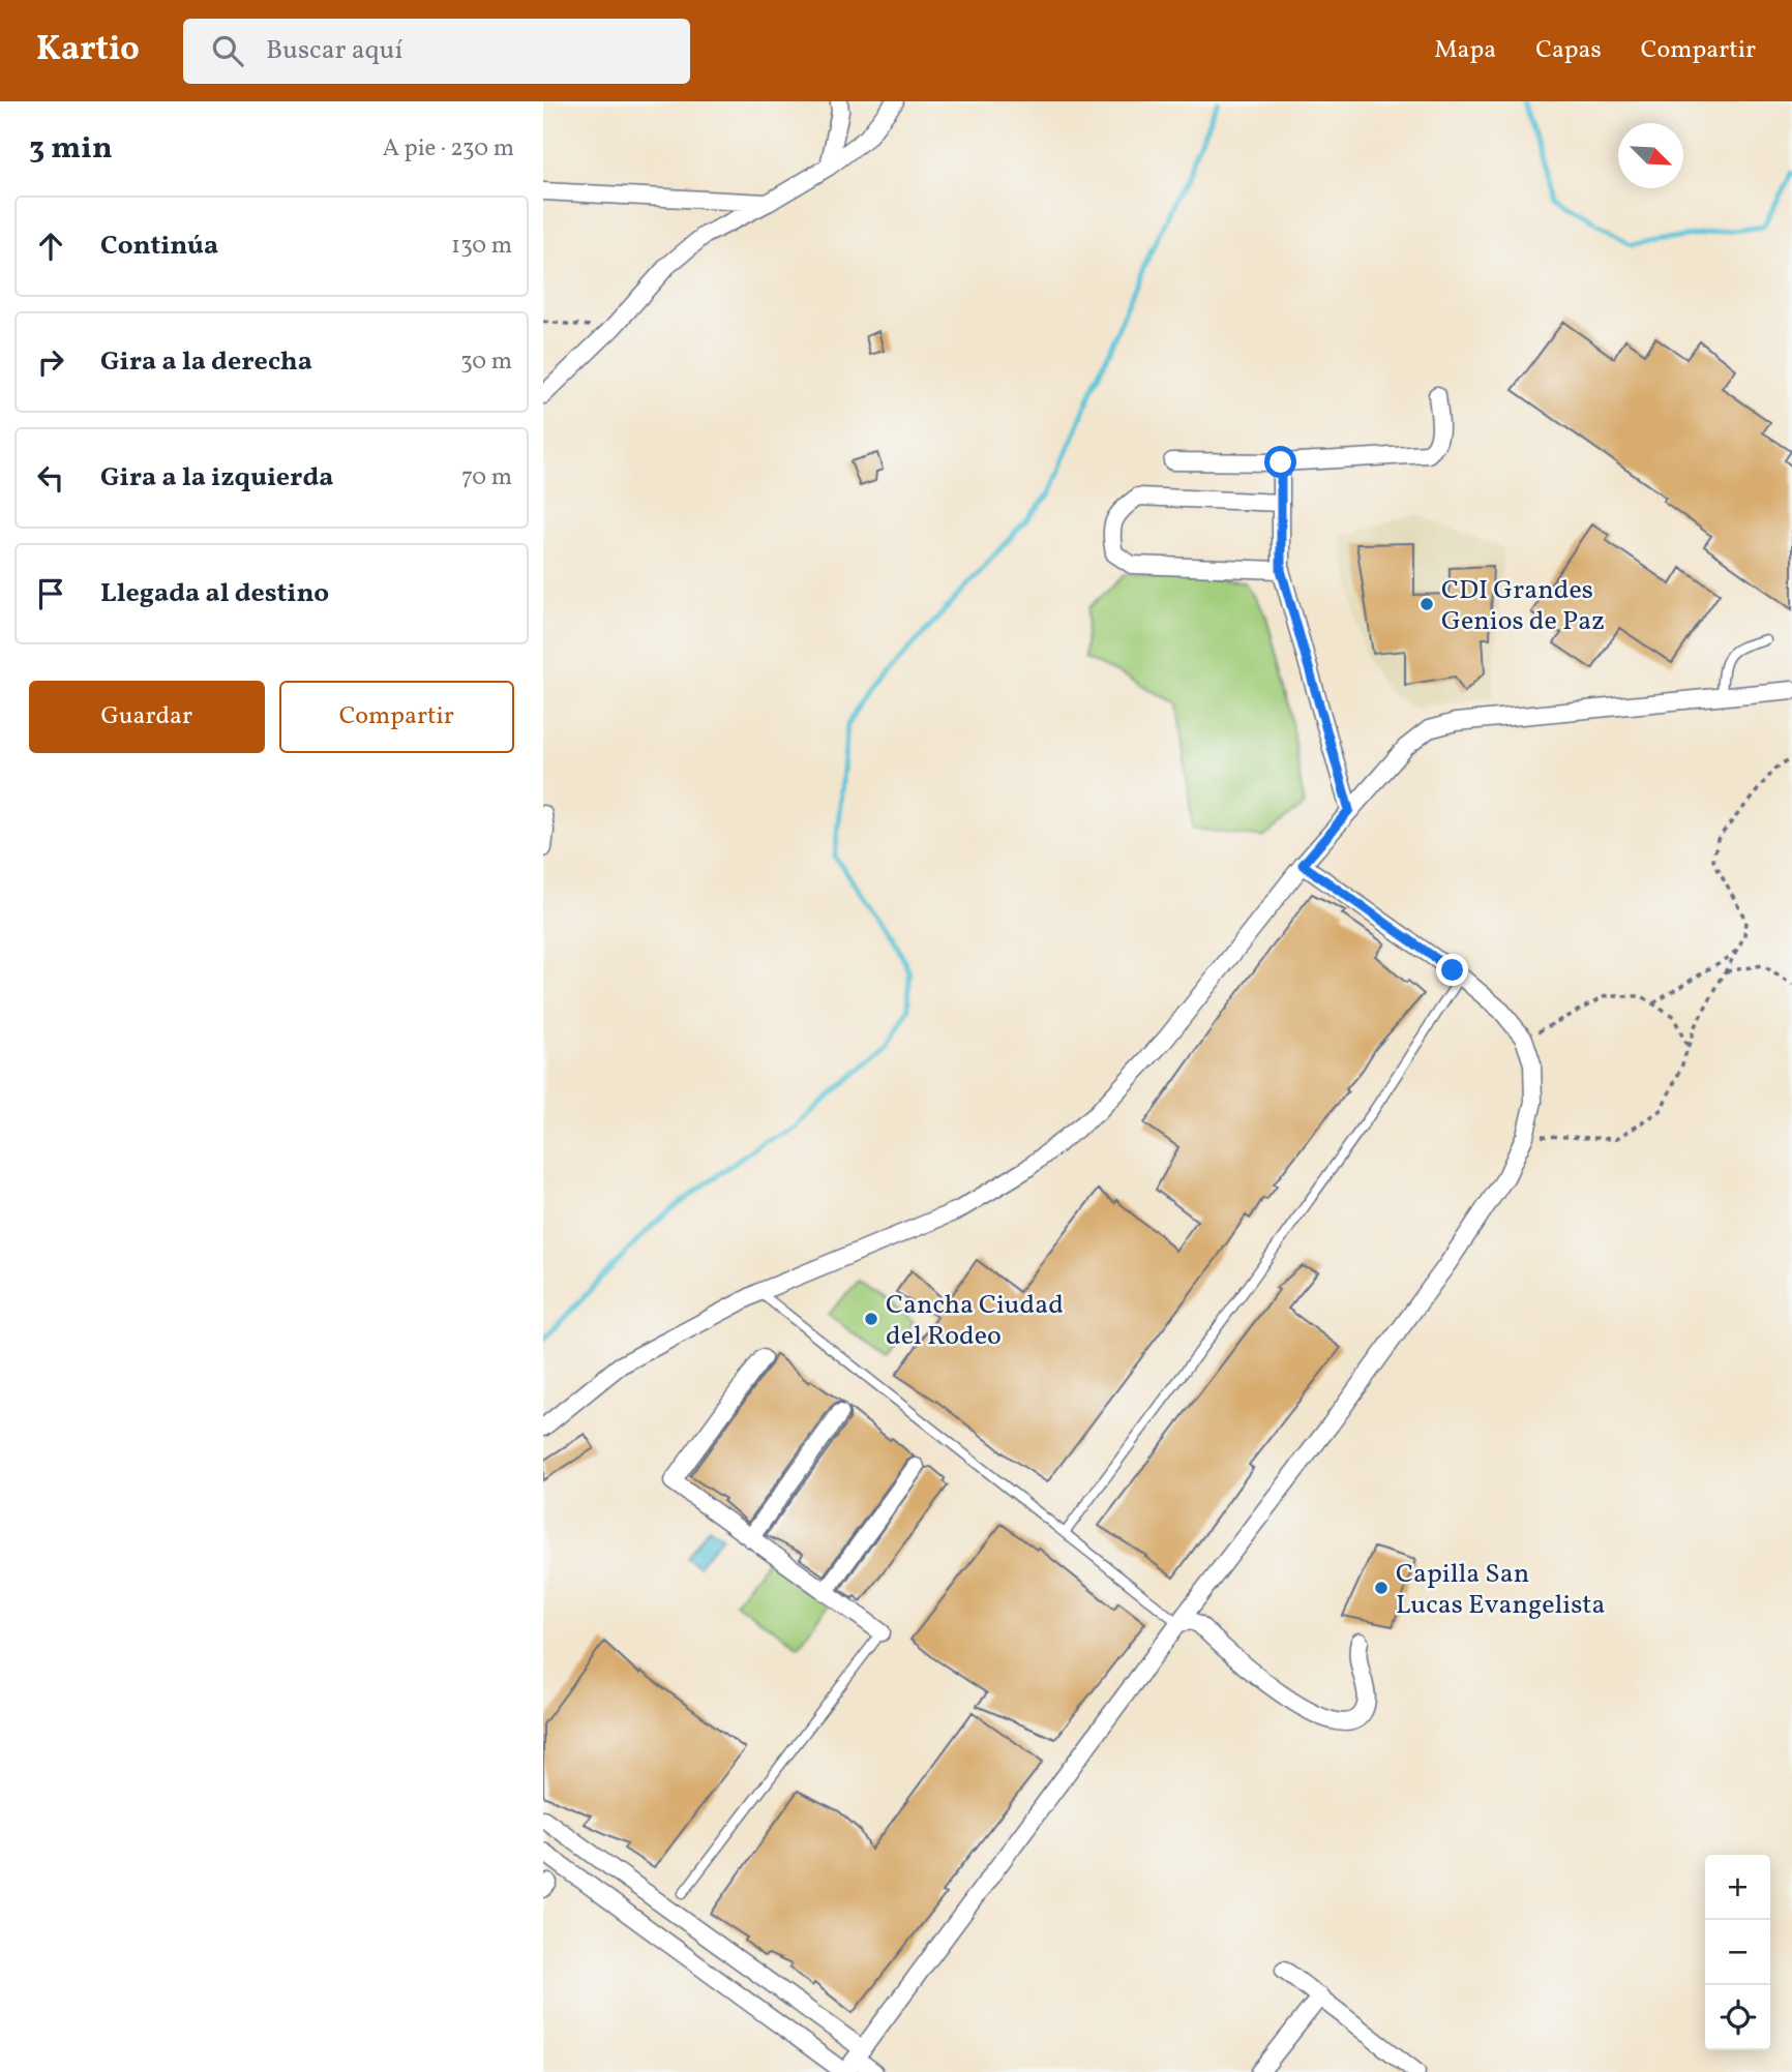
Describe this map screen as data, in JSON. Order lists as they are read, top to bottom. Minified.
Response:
{"places":["CDI Grandes Genios de Paz","Cancha Ciudad del Rodeo","Capilla San Lucas Evangelista"],"north":"bottom right","page":{"header":"Kartio","search":"Buscar aquí","nav":["Mapa","Capas","Compartir"],"heading":["3 min","A pie · 230 m"],"list":[["Continúa","130 m"],["Gira a la derecha","30 m"],["Gira a la izquierda","70 m"],"Llegada al destino"],"buttons":["Guardar","Compartir"],"map_buttons":["+","−"]}}
